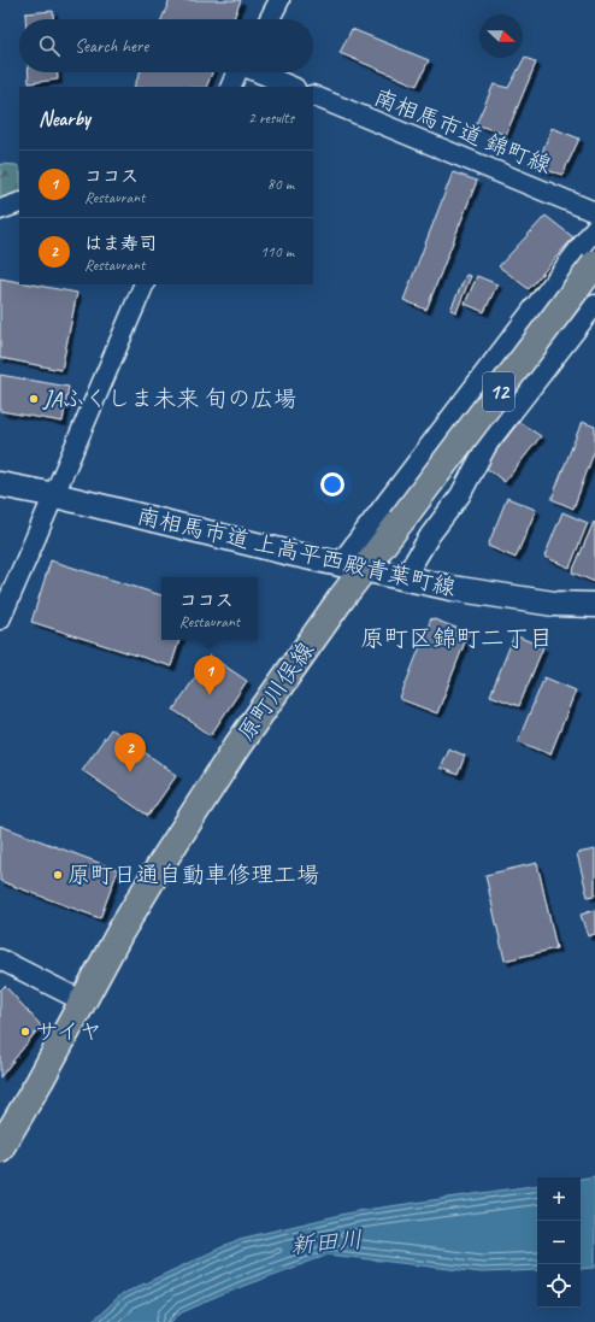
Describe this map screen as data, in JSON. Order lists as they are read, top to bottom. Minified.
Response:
{"streets":{"main road":["12","原町川俣線"],"street":["南相馬市道 錦町線","南相馬市道 上高平西殿青葉町線"]},"crossings":[["南相馬市道 上高平西殿青葉町線","原町川俣線"]],"districts":["原町区錦町二丁目"],"water":["新田川"],"places":["JAふくしま未来 旬の広場","原町日通自動車修理工場","サイヤ"],"north":"right","page":{"search":"Search here","heading":["Nearby","2 results"],"list":[{"mark":"1","name":"ココス","note":"Restaurant","value":"80 m"},{"mark":"2","name":"はま寿司","note":"Restaurant","value":"110 m"}],"popup":["ココス","Restaurant"],"pins":["1","2"],"map_buttons":["+","−"]}}
